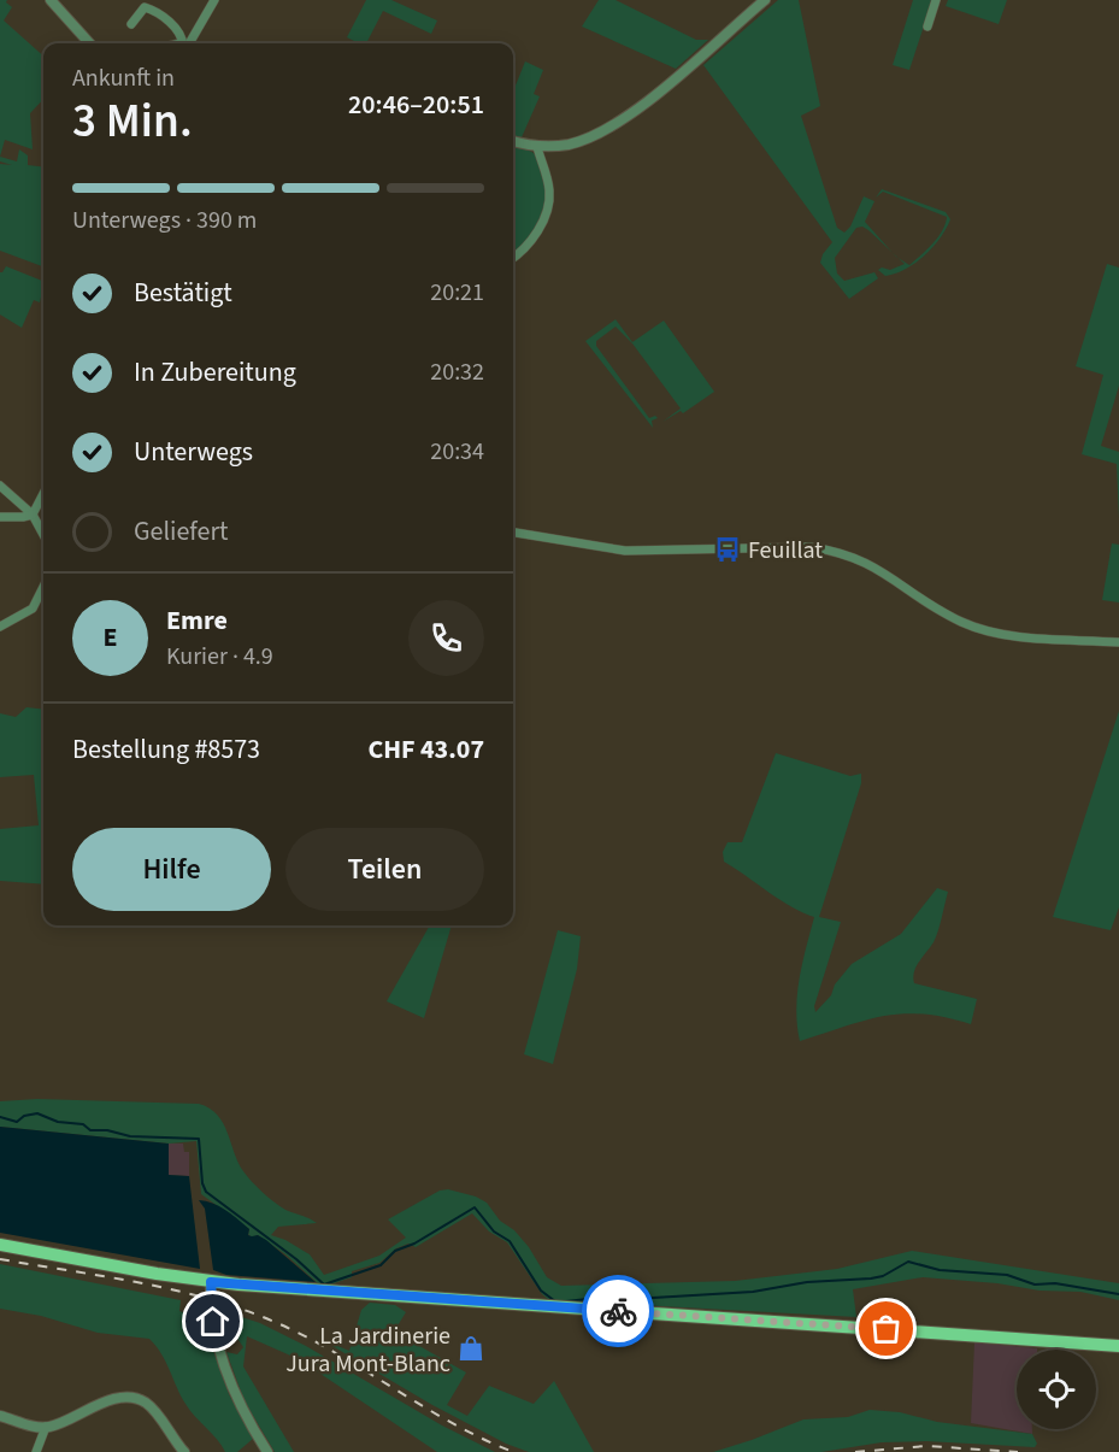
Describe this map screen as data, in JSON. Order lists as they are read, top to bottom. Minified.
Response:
{"places":{"bus stop":["Feuillat"],"shop":["La Jardinerie Jura Mont-Blanc"]},"page":{"heading":["3 Min.","Ankunft in","20:46–20:51"],"panel":["Emre","Kurier · 4.9","Bestellung #8573","CHF 43.07"],"bar":"Unterwegs · 390 m","list":[["Bestätigt","20:21"],["In Zubereitung","20:32"],["Unterwegs","20:34"],"Geliefert"],"round":"E","buttons":["Hilfe","Teilen"]}}
